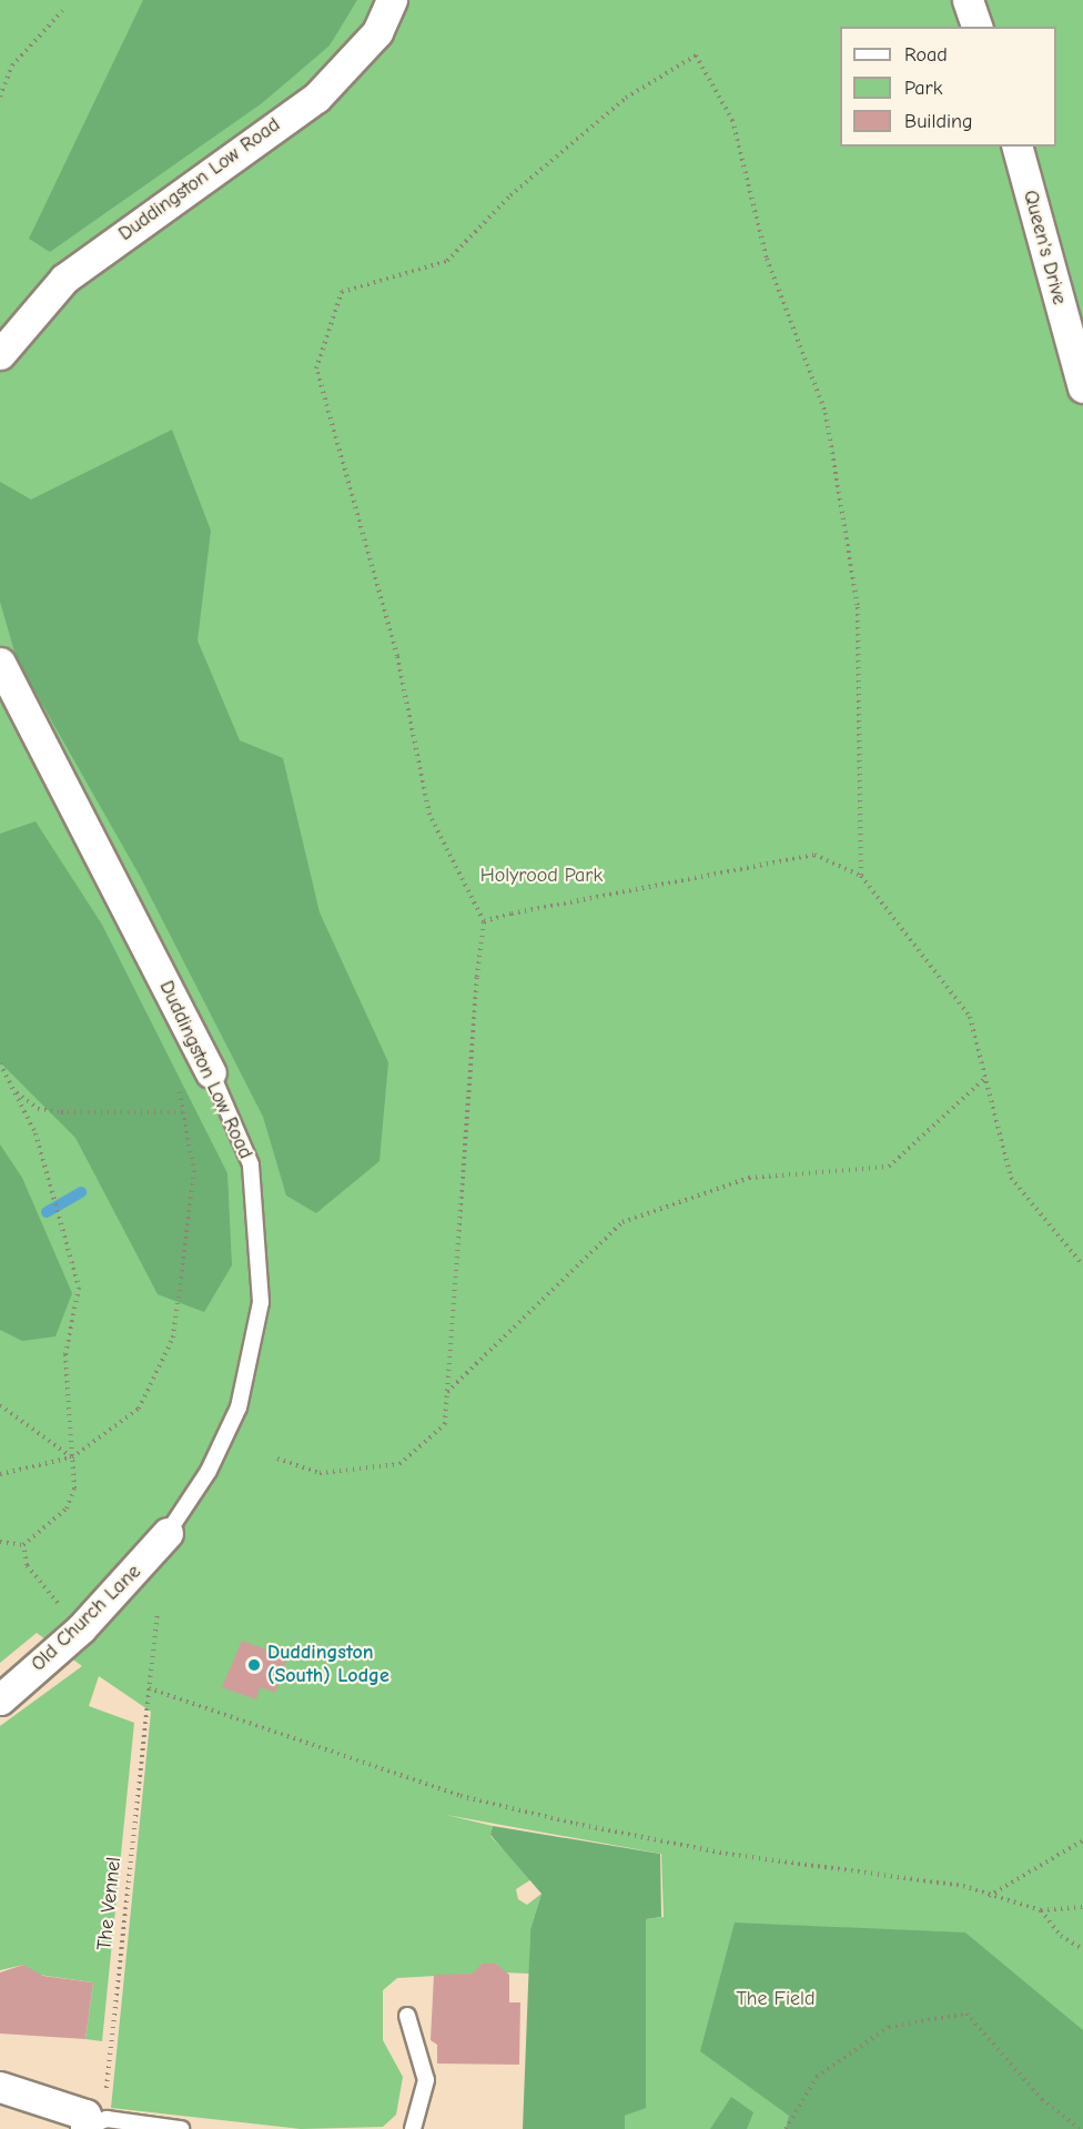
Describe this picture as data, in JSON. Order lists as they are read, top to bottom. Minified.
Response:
{"streets":{"street":["Duddingston Low Road","Queen's Drive","Old Church Lane"],"path":["The Vennel"]},"crossings":[["Duddingston Low Road","Old Church Lane"]],"parks":["Holyrood Park","The Field"],"places":["Duddingston (South) Lodge"],"legend":["Road","Park","Building"]}
